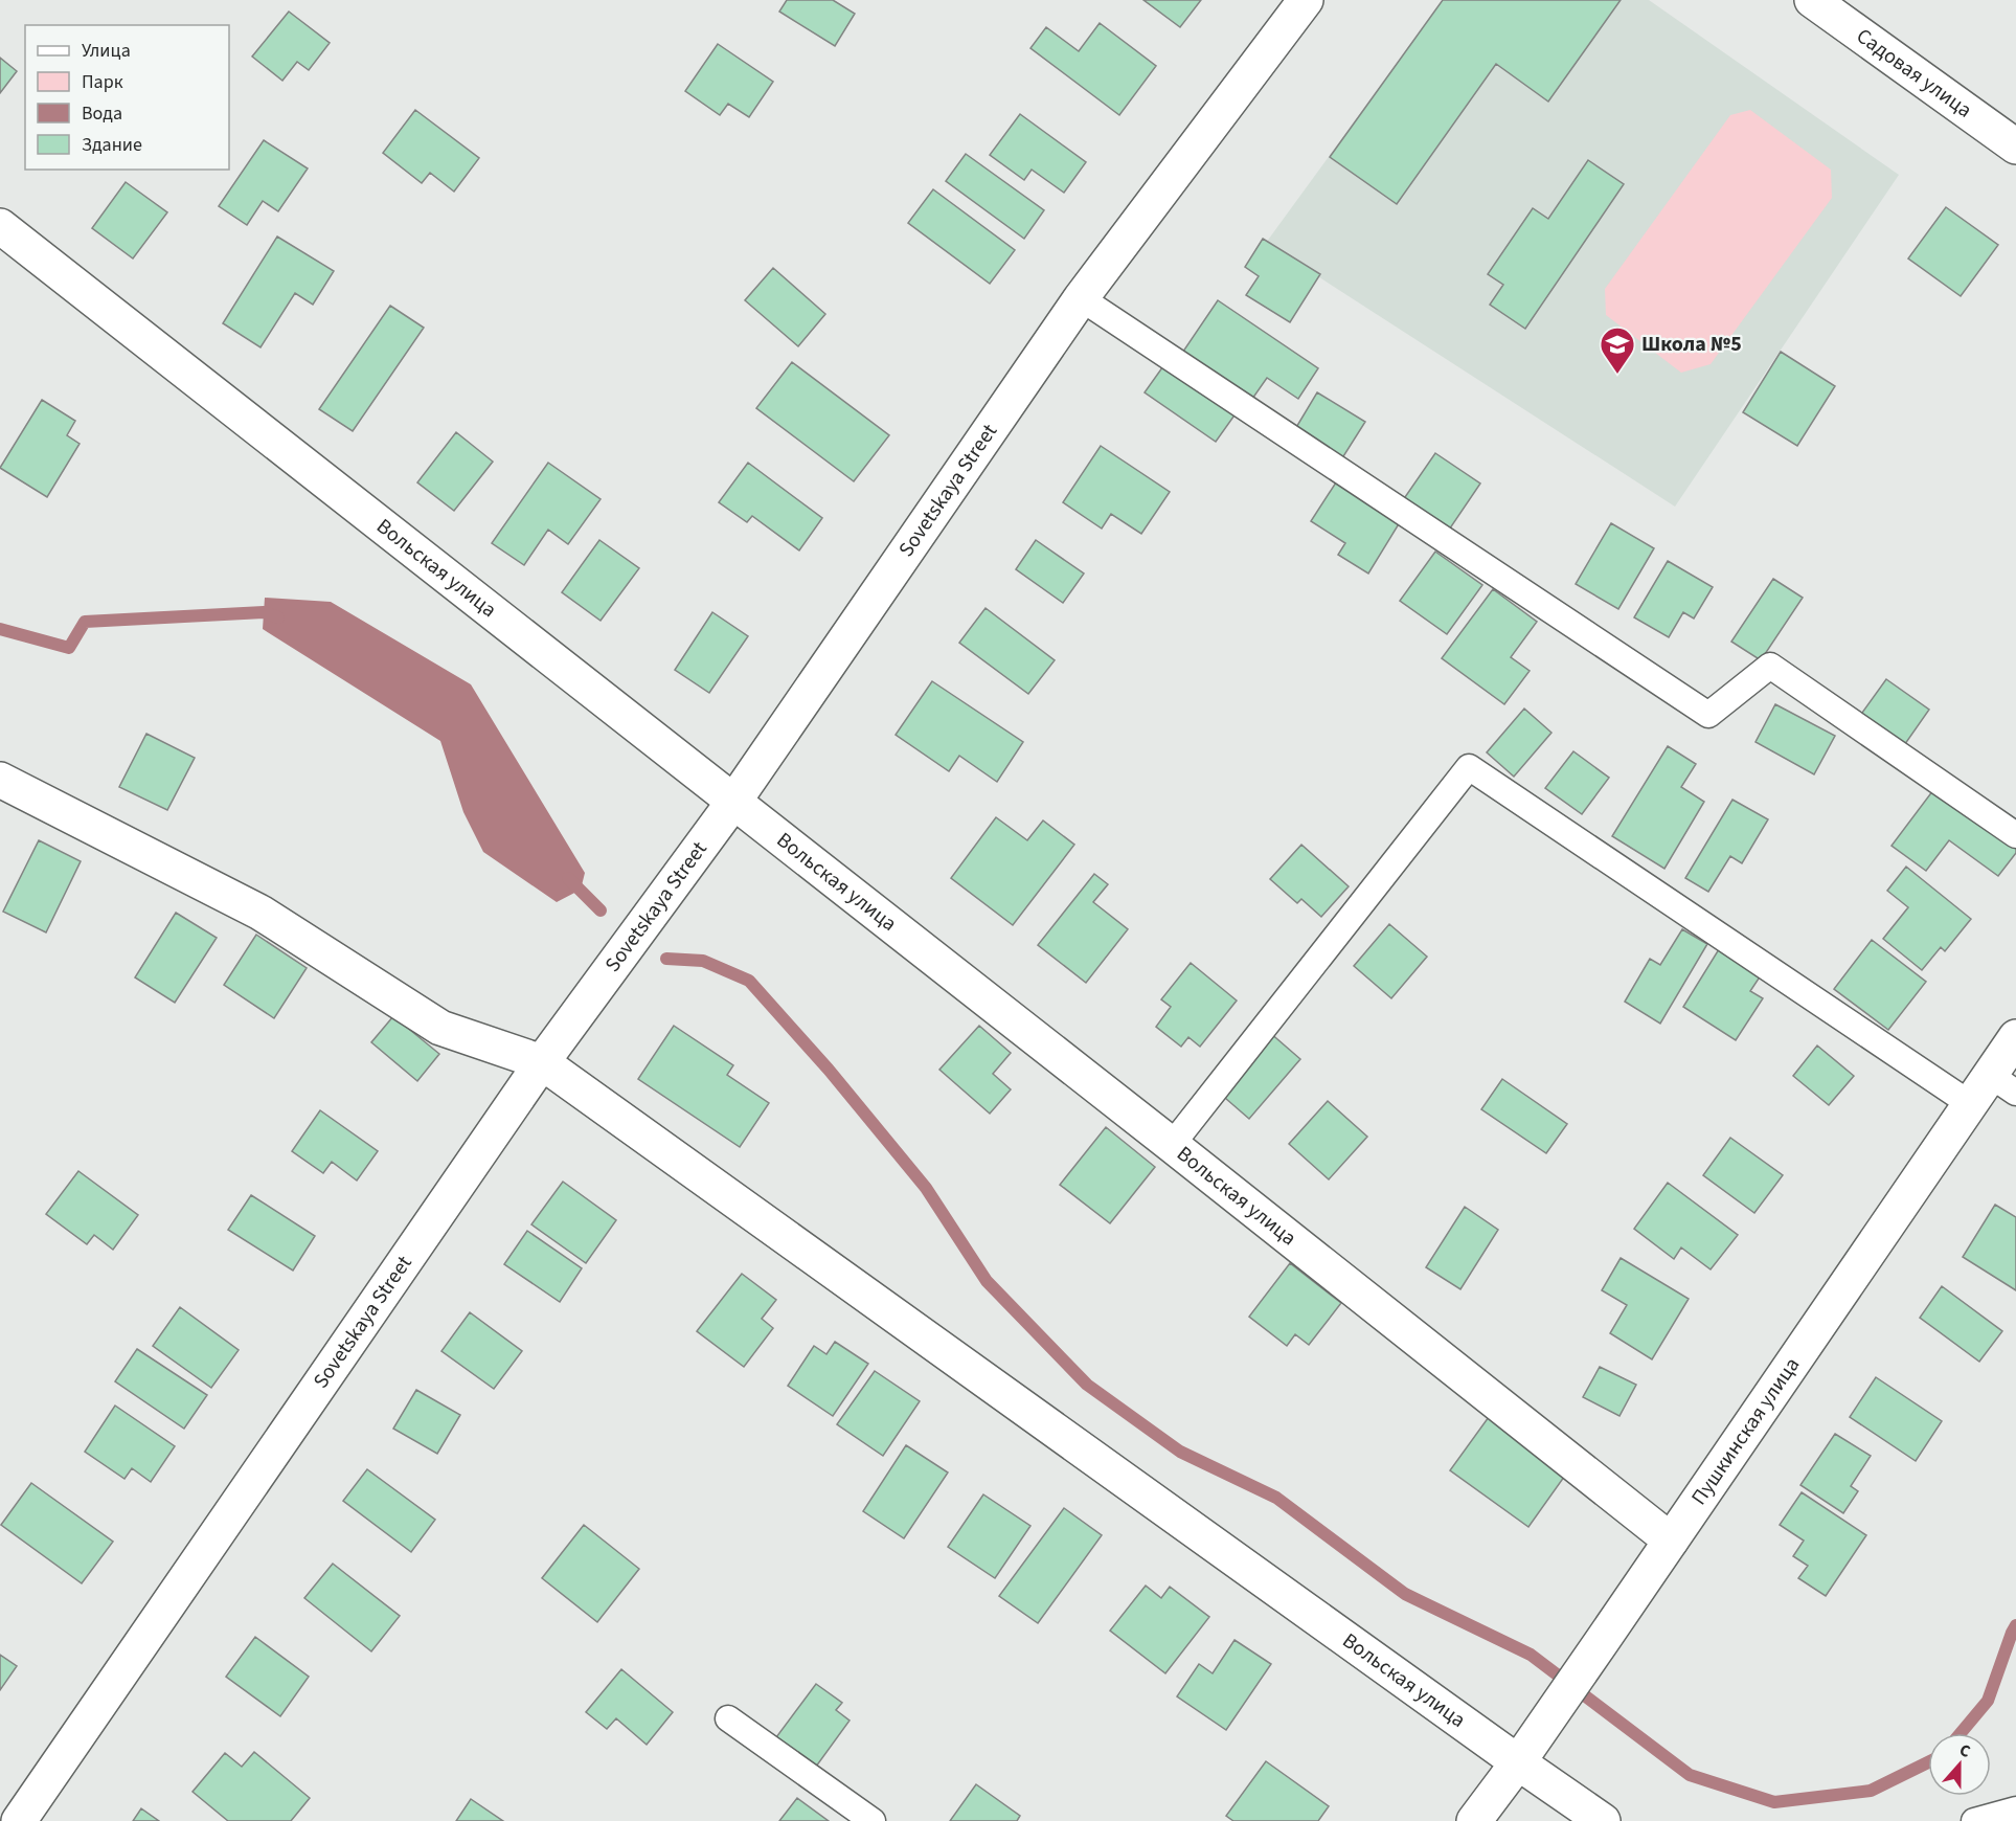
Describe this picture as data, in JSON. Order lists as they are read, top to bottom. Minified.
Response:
{"streets":{"street":["Садовая улица","Sovetskaya Street","Вольская улица","Пушкинская улица"]},"crossings":[["Sovetskaya Street","Вольская улица"],["Вольская улица","Пушкинская улица"]],"places":{"school or university":["Школа №5"]},"legend":["Улица","Парк","Вода","Здание"],"north":"top"}
